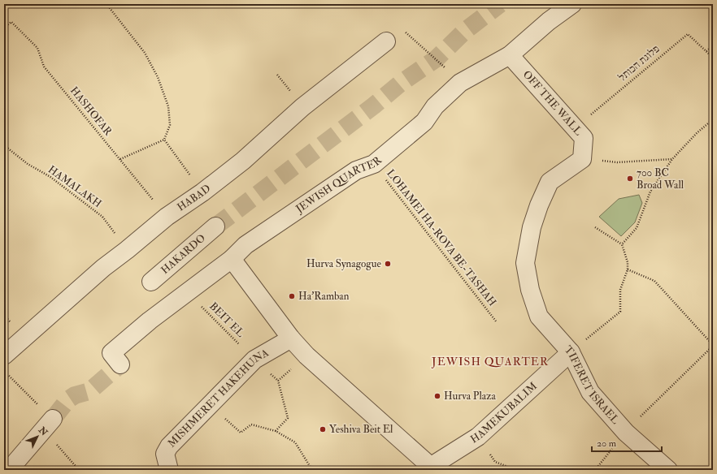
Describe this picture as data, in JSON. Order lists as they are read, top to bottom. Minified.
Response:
{"streets":{"street":["OFF THE WALL","JEWISH QUARTER","HABAD","HAKARDO","TIFERET ISRAEL","MISHMERET HAKEHUNA","HAMEKUBALIM"],"path":["פלוגת הכותל","HASHOFAR","HAMALAKH","LOHAMEI HA-ROVA BE-TASHAH","BEIT EL"]},"crossings":[["פלוגת הכותל","OFF THE WALL"],["OFF THE WALL","JEWISH QUARTER"],["OFF THE WALL","TIFERET ISRAEL"],["HASHOFAR","HABAD"],["JEWISH QUARTER","LOHAMEI HA-ROVA BE-TASHAH"],["JEWISH QUARTER","BEIT EL"],["HAMALAKH","HABAD"],["BEIT EL","MISHMERET HAKEHUNA"],["TIFERET ISRAEL","HAMEKUBALIM"]],"districts":["JEWISH QUARTER"],"places":["700 BC Broad Wall","Hurva Synagogue","Ha'Ramban","Hurva Plaza","Yeshiva Beit El"],"scale_bar":"20 m","north":"top right"}
